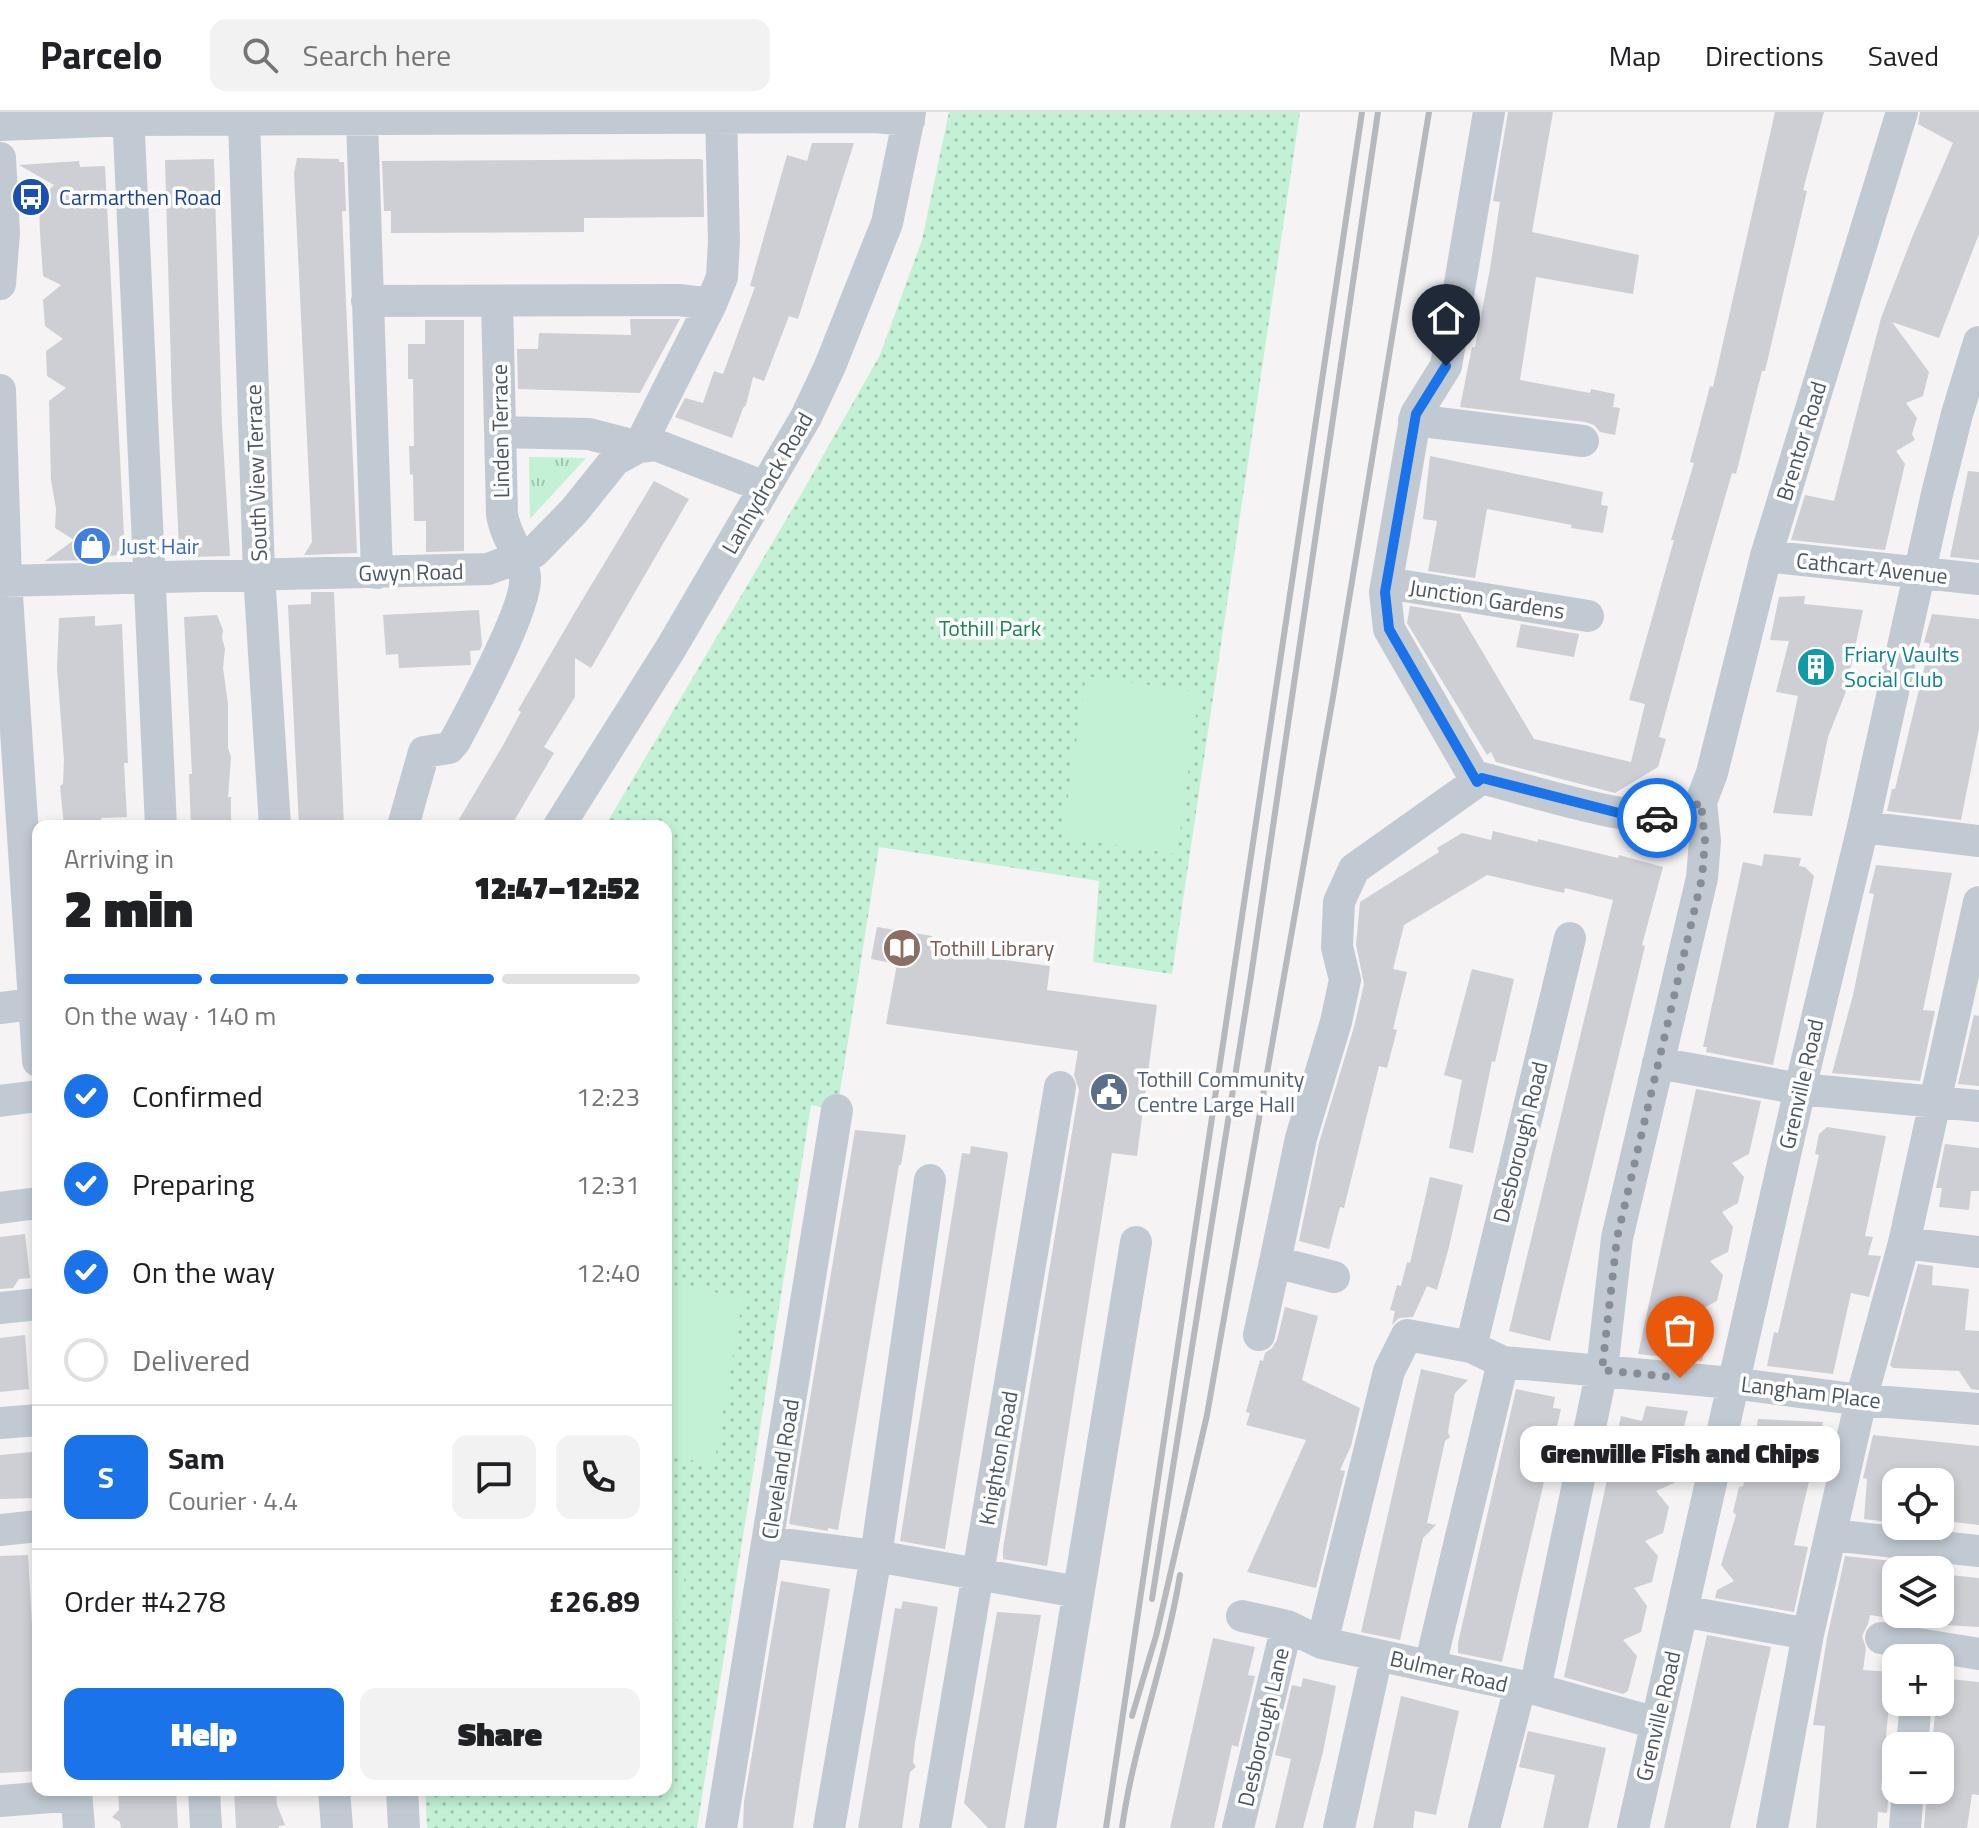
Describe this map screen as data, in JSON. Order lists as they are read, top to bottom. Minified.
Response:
{"streets":{"street":["Linden Terrace","Brentor Road","South View Terrace","Lanhydrock Road","Cathcart Avenue","Gwyn Road","Junction Gardens","Grenville Road","Desborough Road","Langham Place","Knighton Road","Cleveland Road","Bulmer Road","Desborough Lane"]},"crossings":[["Linden Terrace","Gwyn Road"],["Brentor Road","Cathcart Avenue"],["Brentor Road","Langham Place"],["Brentor Road","Bulmer Road"],["South View Terrace","Gwyn Road"],["Cathcart Avenue","Grenville Road"],["Grenville Road","Langham Place"],["Grenville Road","Bulmer Road"],["Desborough Road","Langham Place"],["Langham Place","Bulmer Road"],["Bulmer Road","Desborough Lane"]],"parks":["Tothill Park"],"places":{"bus stop":["Carmarthen Road"],"shop":["Just Hair"],"building":["Friary Vaults Social Club"],"library":["Tothill Library"],"public building":["Tothill Community Centre Large Hall"],"other":["Grenville Fish and Chips"]},"page":{"header":"Parcelo","search":"Search here","nav":["Map","Directions","Saved"],"heading":["2 min","Arriving in","12:47–12:52"],"panel":["Sam","Courier · 4.4","Order #4278","£26.89"],"bar":"On the way · 140 m","list":[["Confirmed","12:23"],["Preparing","12:31"],["On the way","12:40"],"Delivered"],"bubble":"Grenville Fish and Chips","round":"S","map_buttons":["+","−"],"buttons":["Help","Share"]}}
